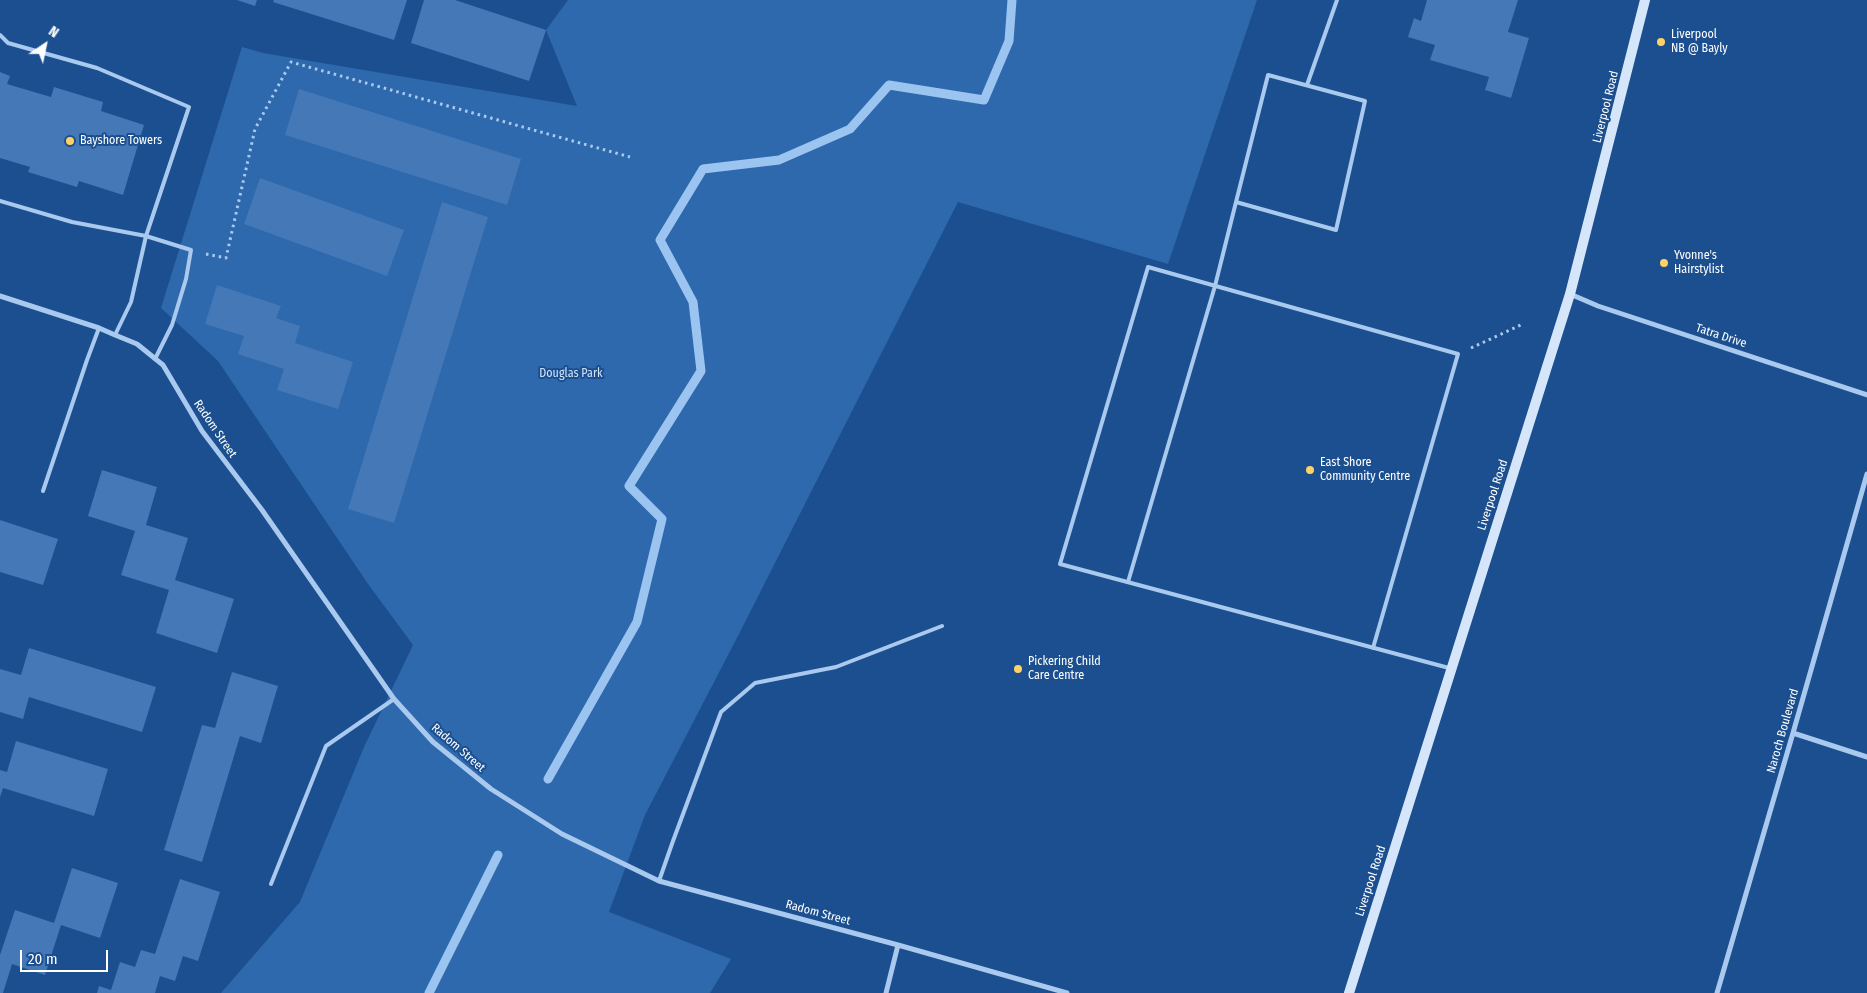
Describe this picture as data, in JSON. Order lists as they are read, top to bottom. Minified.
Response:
{"streets":{"street":["Liverpool Road","Tatra Drive","Radom Street","Naroch Boulevard"]},"crossings":[["Liverpool Road","Tatra Drive"]],"parks":["Douglas Park"],"places":["Liverpool NB @ Bayly","Bayshore Towers","Yvonne's Hairstylist","East Shore Community Centre","Pickering Child Care Centre"],"scale_bar":"20 m","north":"top right"}
